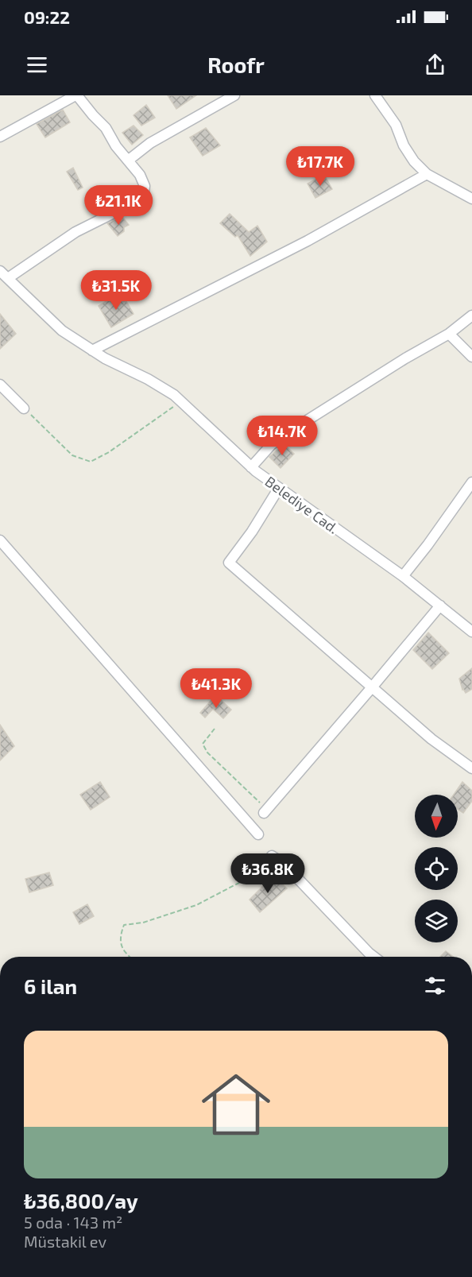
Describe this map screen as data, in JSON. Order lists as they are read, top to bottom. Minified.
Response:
{"streets":{"street":["Belediye Cad."]},"north":"bottom","page":{"status":"09:22","header":"Roofr","price":["₺17.7K","₺21.1K","₺31.5K","₺14.7K","₺41.3K","₺36.8K"],"heading":"6 ilan","list":[{"name":"₺36,800/ay","note":"5 oda · 143 m² · Müstakil ev"}]}}
